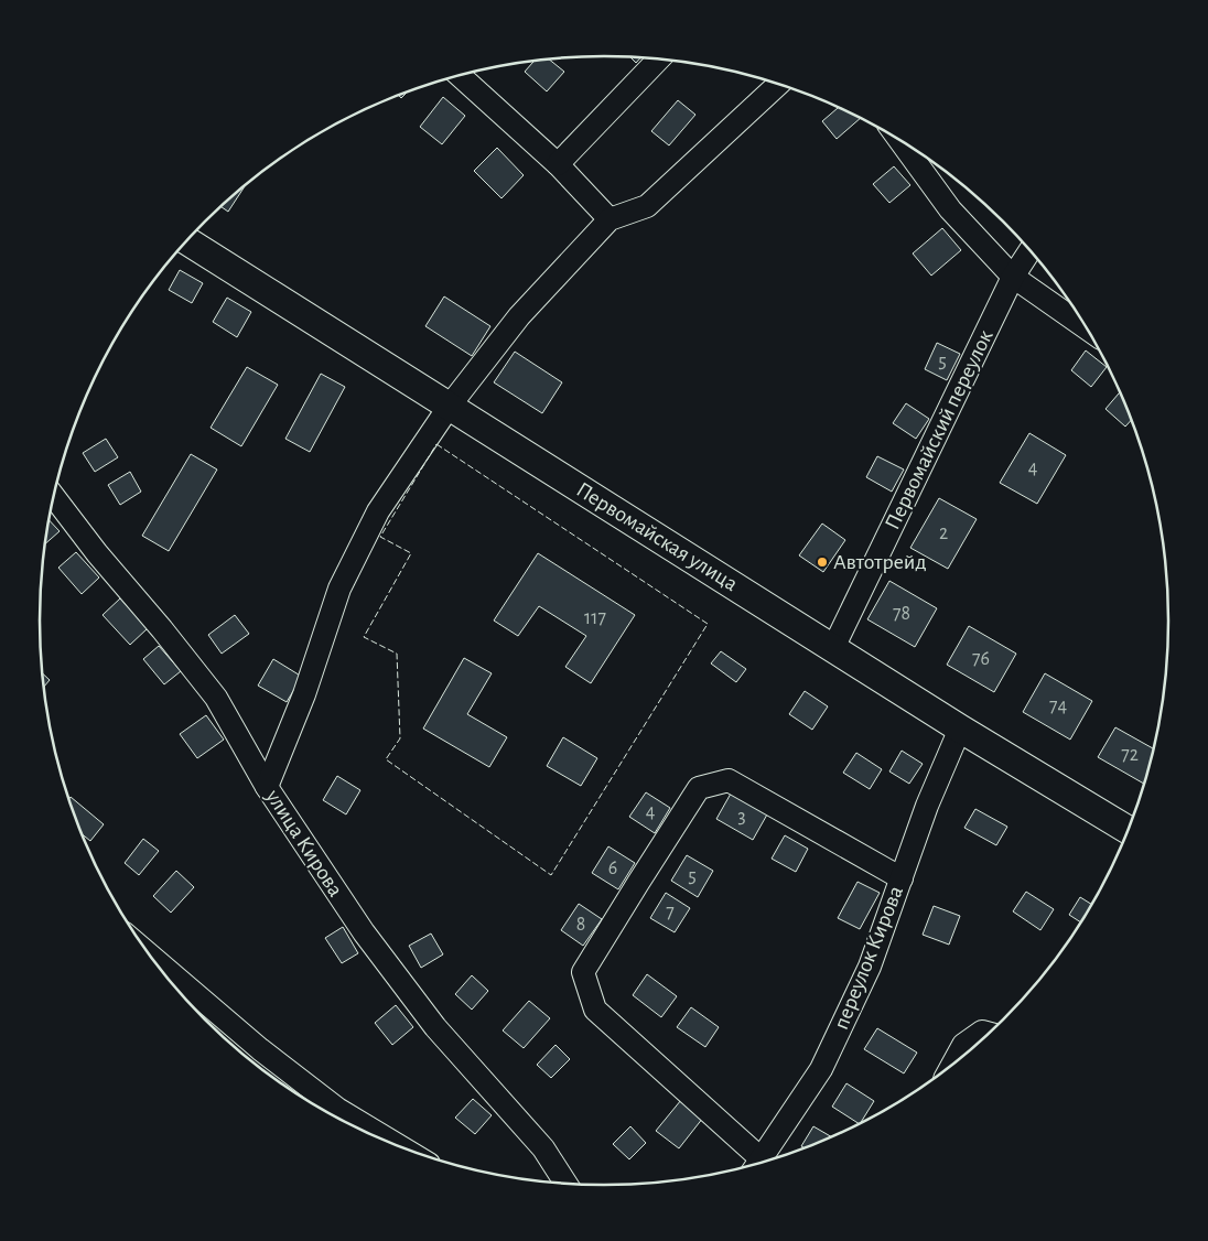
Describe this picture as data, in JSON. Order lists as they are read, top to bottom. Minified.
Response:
{"streets":{"main road":["Первомайская улица"],"street":["Первомайский переулок","улица Кирова","переулок Кирова"]},"crossings":[["Первомайский переулок","Первомайская улица"],["Первомайская улица","переулок Кирова"]],"places":["Автотрейд"],"house_numbers":["5","4","2","78","117","76","74","72","4","3","6","5","7","8"]}
